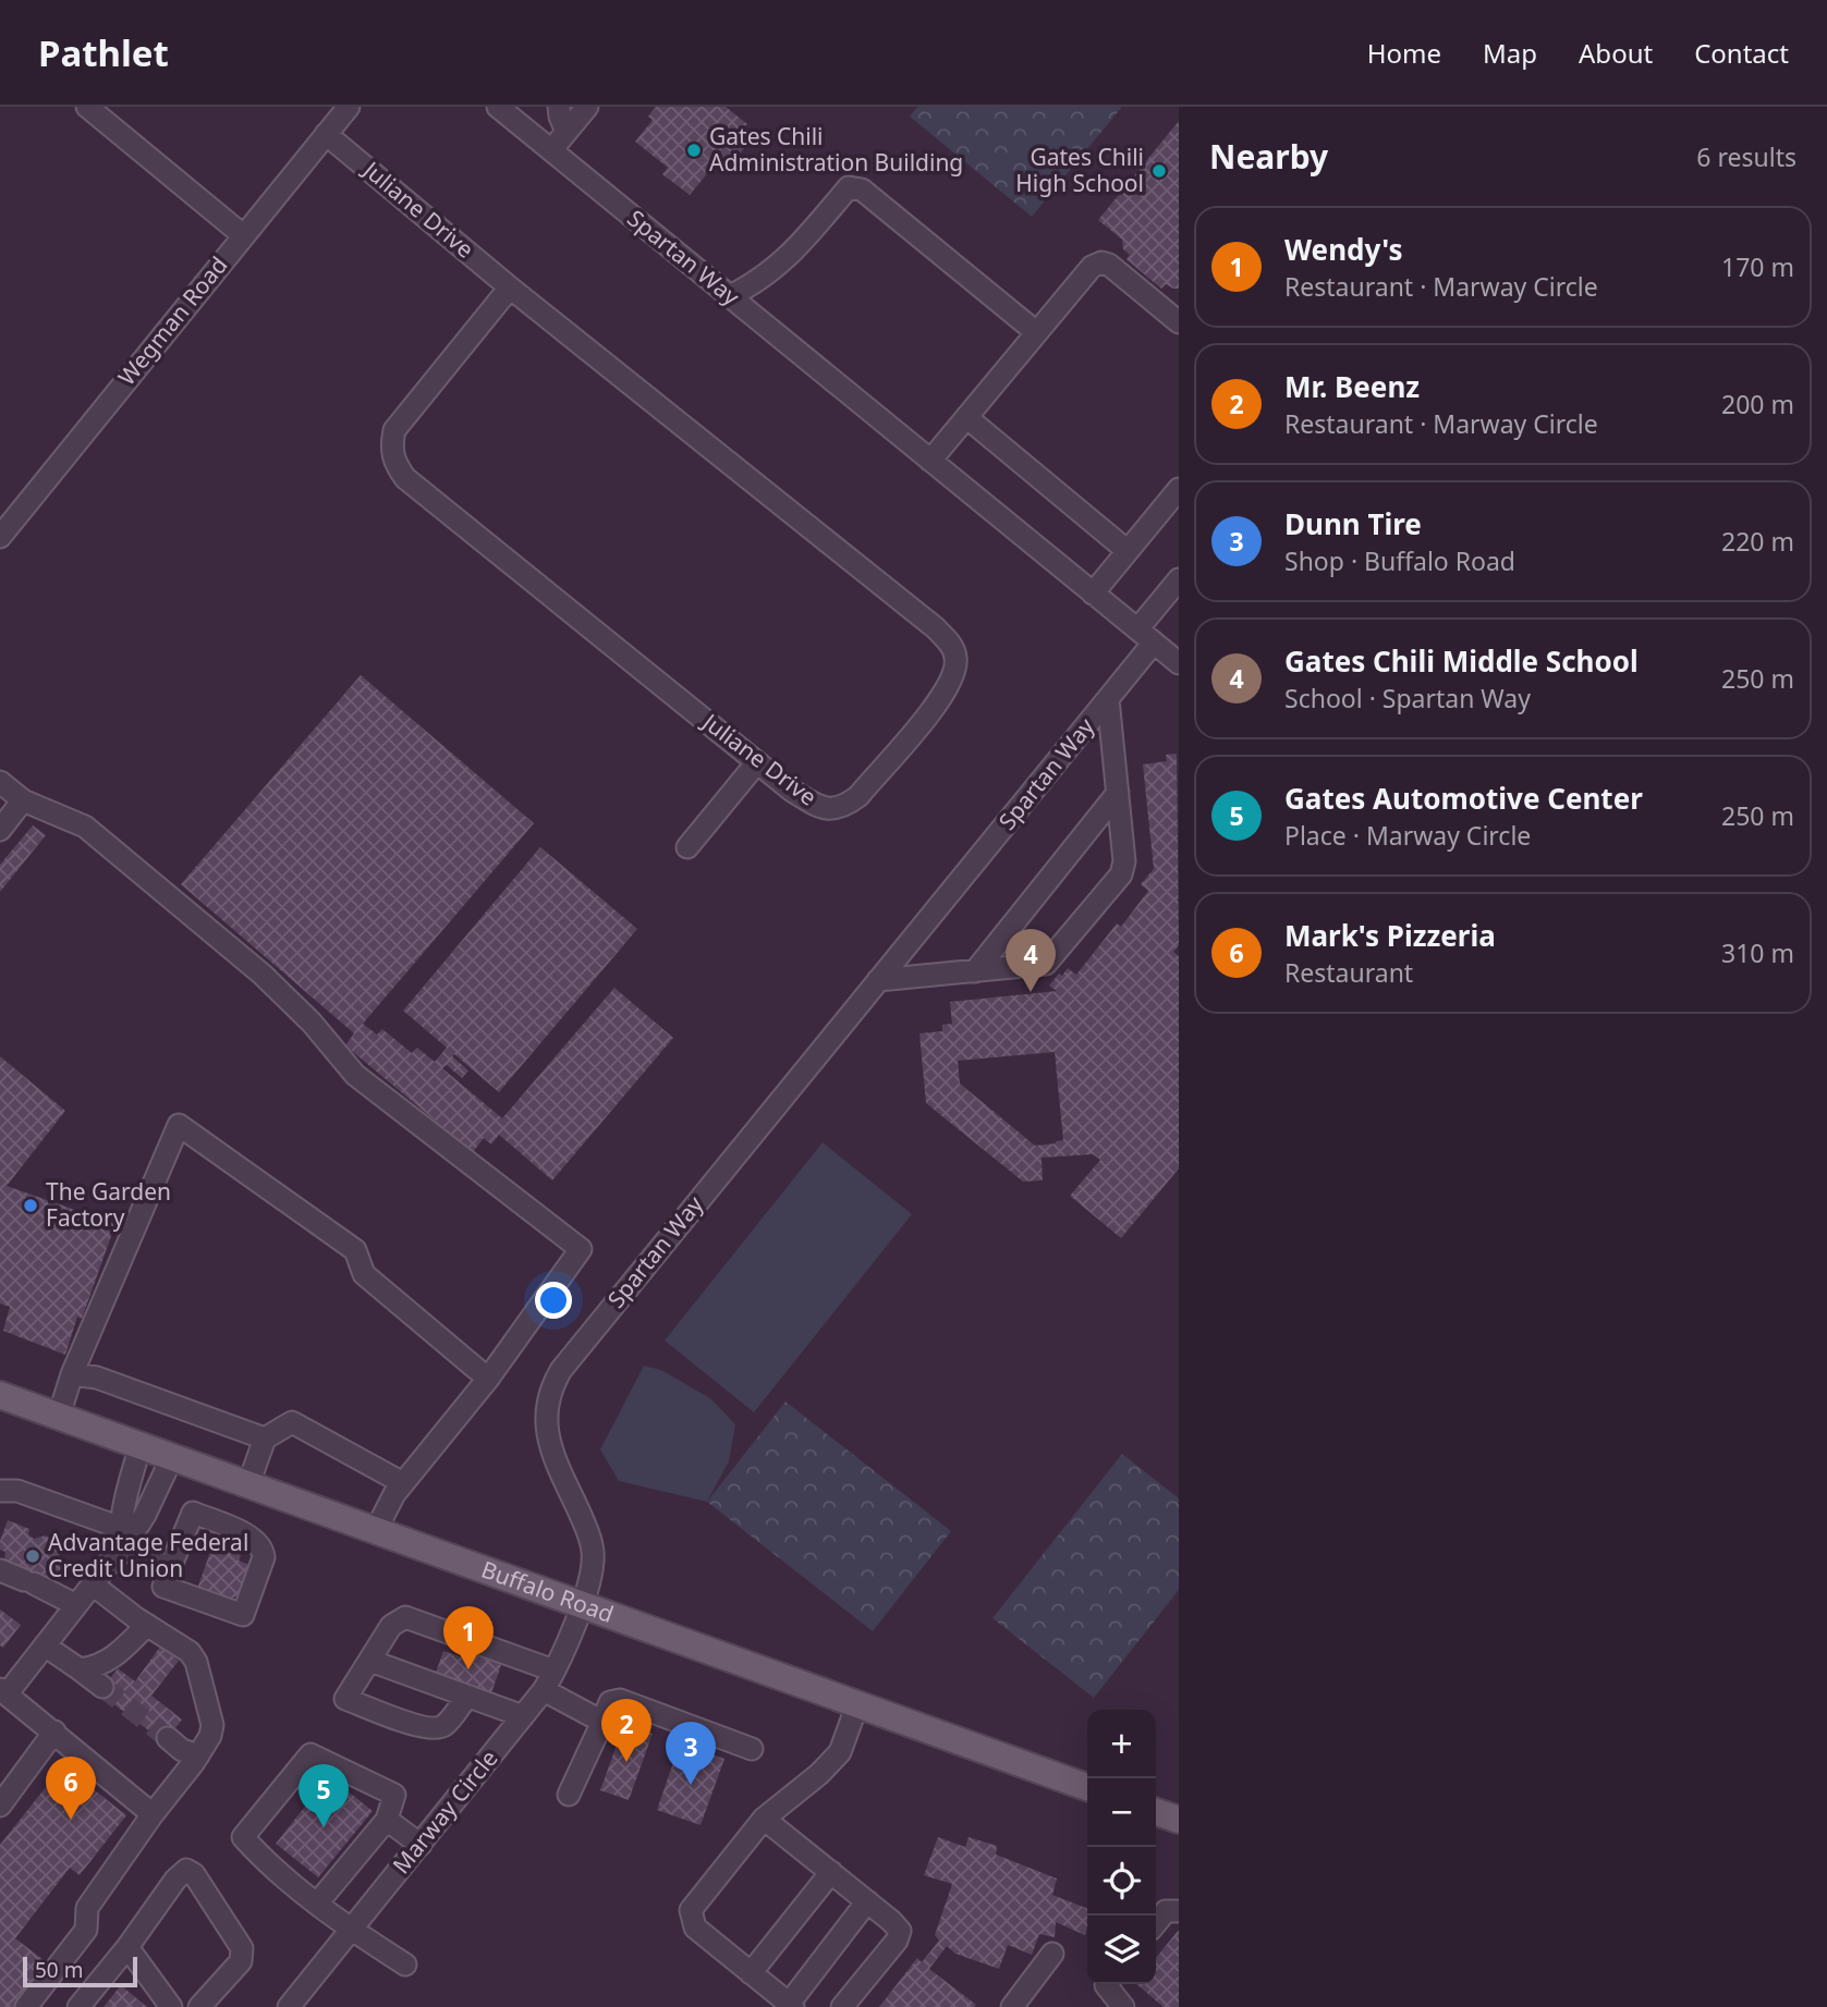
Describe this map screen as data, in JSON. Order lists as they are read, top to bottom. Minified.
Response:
{"streets":{"main road":["Buffalo Road"],"street":["Juliane Drive","Spartan Way","Wegman Road","Marway Circle"]},"crossings":[["Juliane Drive","Wegman Road"],["Spartan Way","Buffalo Road"],["Spartan Way","Marway Circle"],["Buffalo Road","Marway Circle"]],"places":["Gates Chili Administration Building","Gates Chili High School","The Garden Factory","Advantage Federal Credit Union"],"scale_bar":"50 m","page":{"header":"Pathlet","nav":["Home","Map","About","Contact"],"heading":["Nearby","6 results"],"list":[{"mark":"1","name":"Wendy's","note":"Restaurant · Marway Circle","value":"170 m"},{"mark":"2","name":"Mr. Beenz","note":"Restaurant · Marway Circle","value":"200 m"},{"mark":"3","name":"Dunn Tire","note":"Shop · Buffalo Road","value":"220 m"},{"mark":"4","name":"Gates Chili Middle School","note":"School · Spartan Way","value":"250 m"},{"mark":"5","name":"Gates Automotive Center","note":"Place · Marway Circle","value":"250 m"},{"mark":"6","name":"Mark's Pizzeria","note":"Restaurant","value":"310 m"}],"pins":["4","1","2","3","6","5"],"map_buttons":["+","−"],"scale":"50 m"}}
